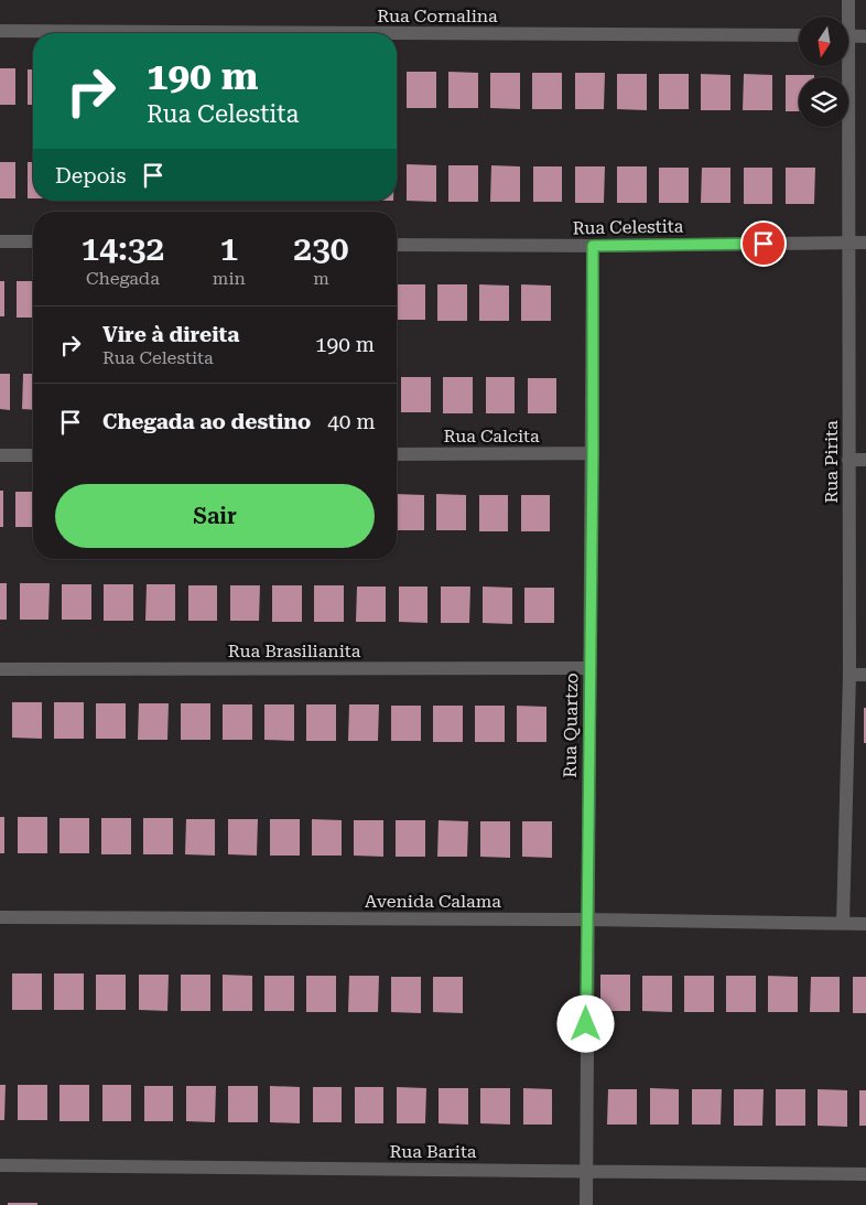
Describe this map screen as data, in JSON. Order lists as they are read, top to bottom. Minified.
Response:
{"streets":{"street":["Rua Cornalina","Rua Celestita","Rua Calcita","Rua Pirita","Rua Brasilianita","Rua Quartzo","Avenida Calama","Rua Barita"]},"crossings":[["Rua Celestita","Rua Pirita"],["Rua Celestita","Rua Quartzo"],["Rua Calcita","Rua Quartzo"],["Rua Pirita","Avenida Calama"],["Rua Brasilianita","Rua Quartzo"],["Rua Quartzo","Avenida Calama"],["Rua Quartzo","Rua Barita"]],"north":"bottom","page":{"turn":["190 m","Rua Celestita"],"then":"Depois","eta":["14:32","Chegada","1","min","230","m"],"list":[{"name":"Vire à direita","note":"Rua Celestita","value":"190 m"},{"name":"Chegada ao destino","value":"40 m"}],"buttons":"Sair"}}
